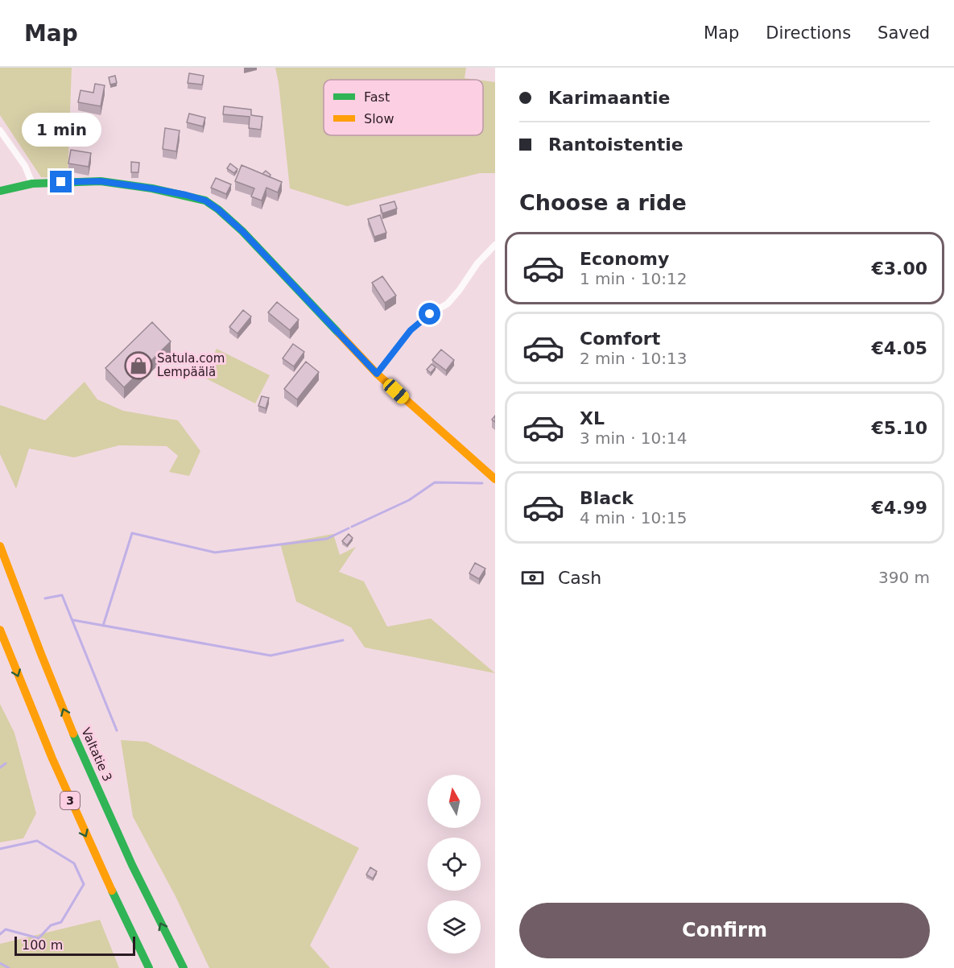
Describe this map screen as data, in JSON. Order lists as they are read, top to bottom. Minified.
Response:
{"streets":{"main road":["Valtatie 3","3"]},"places":{"shop":["Satula.com Lempäälä"]},"legend":["Fast","Slow"],"scale_bar":"100 m","north":"top","page":{"header":"Map","nav":["Map","Directions","Saved"],"banner":["Karimaantie","Rantoistentie"],"bubble":"1 min","heading":"Choose a ride","list":[{"name":"Economy","note":"1 min · 10:12","value":"€3.00"},{"name":"Comfort","note":"2 min · 10:13","value":"€4.05"},{"name":"XL","note":"3 min · 10:14","value":"€5.10"},{"name":"Black","note":"4 min · 10:15","value":"€4.99"}],"pay":["Cash","390 m"],"buttons":"Confirm","scale":"100 m"}}
